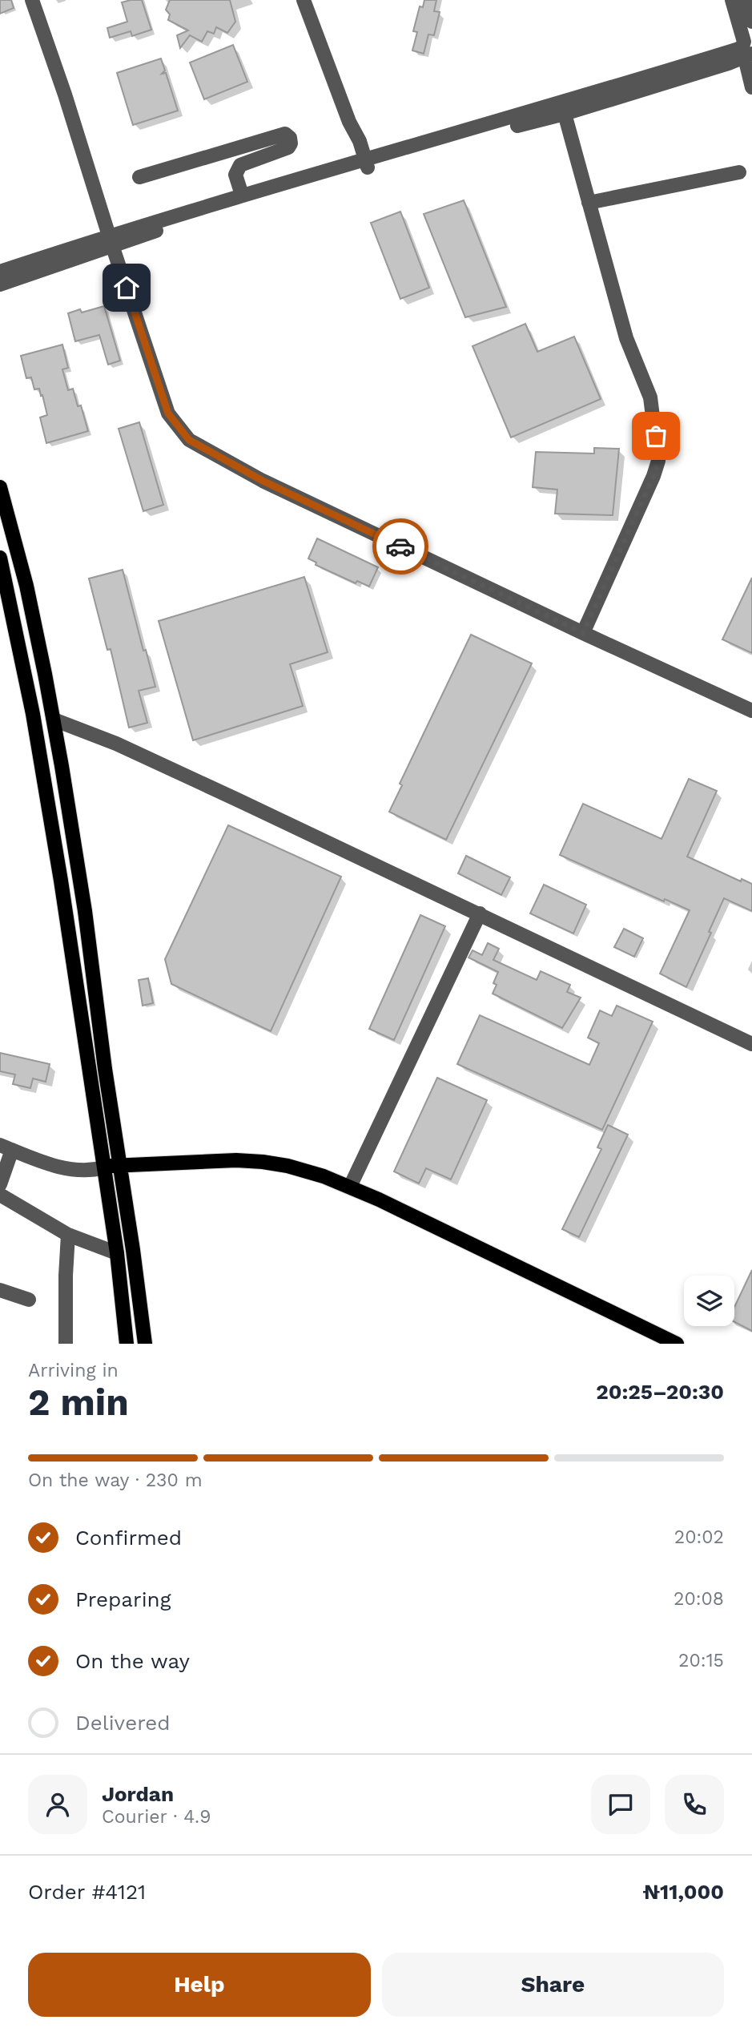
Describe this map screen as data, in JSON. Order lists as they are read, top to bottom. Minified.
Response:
{"page":{"heading":["2 min","Arriving in","20:25–20:30"],"panel":["Jordan","Courier · 4.9","Order #4121","₦11,000"],"bar":"On the way · 230 m","list":[["Confirmed","20:02"],["Preparing","20:08"],["On the way","20:15"],"Delivered"],"buttons":["Help","Share"]}}
